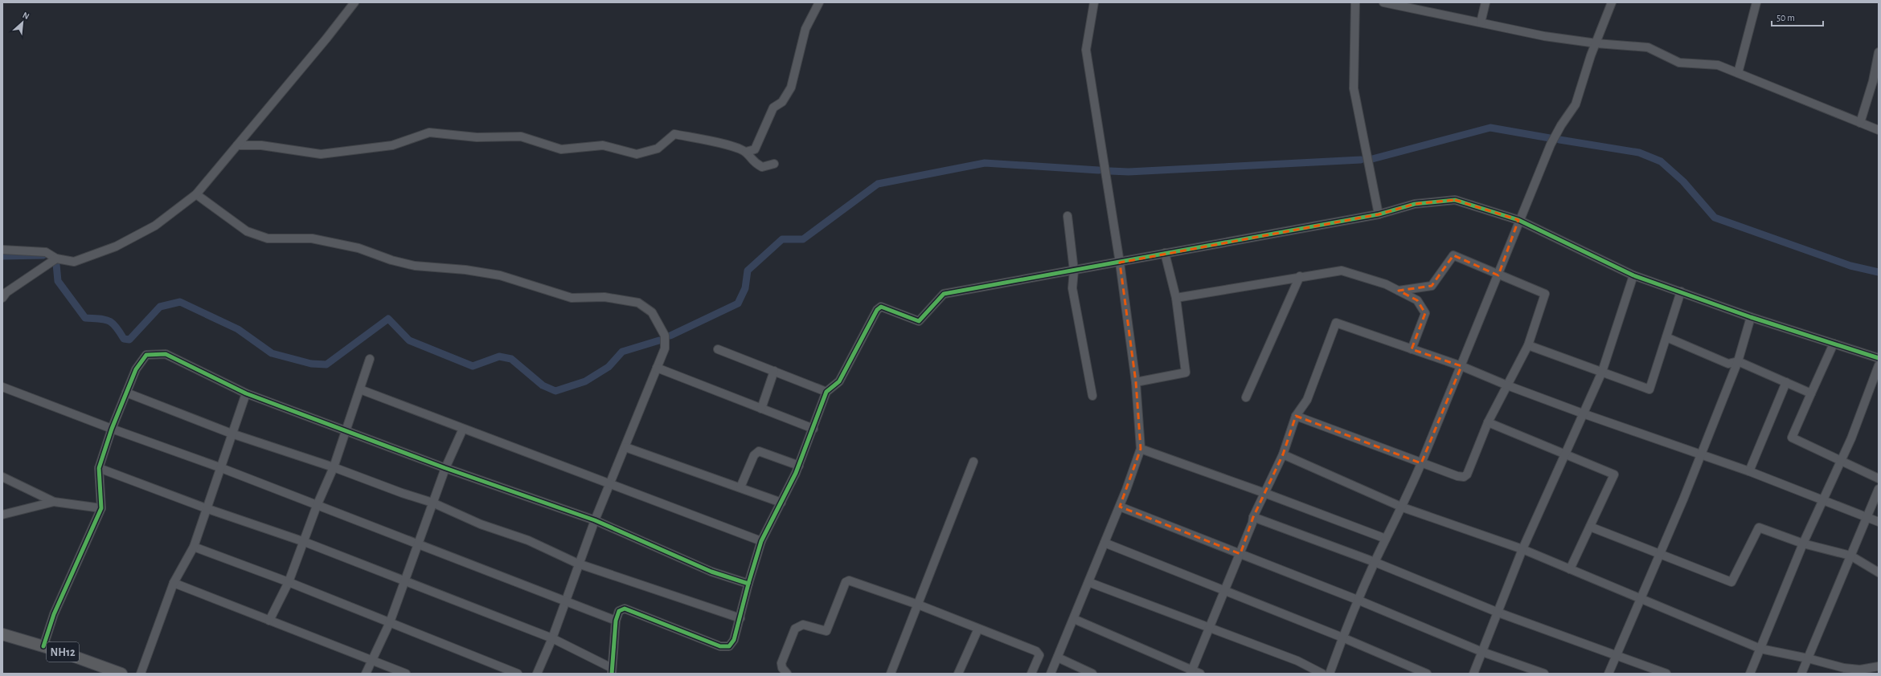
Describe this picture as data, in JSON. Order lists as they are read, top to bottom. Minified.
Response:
{"streets":{"highway":["NH12"]},"scale_bar":"50 m","north":"top right"}
